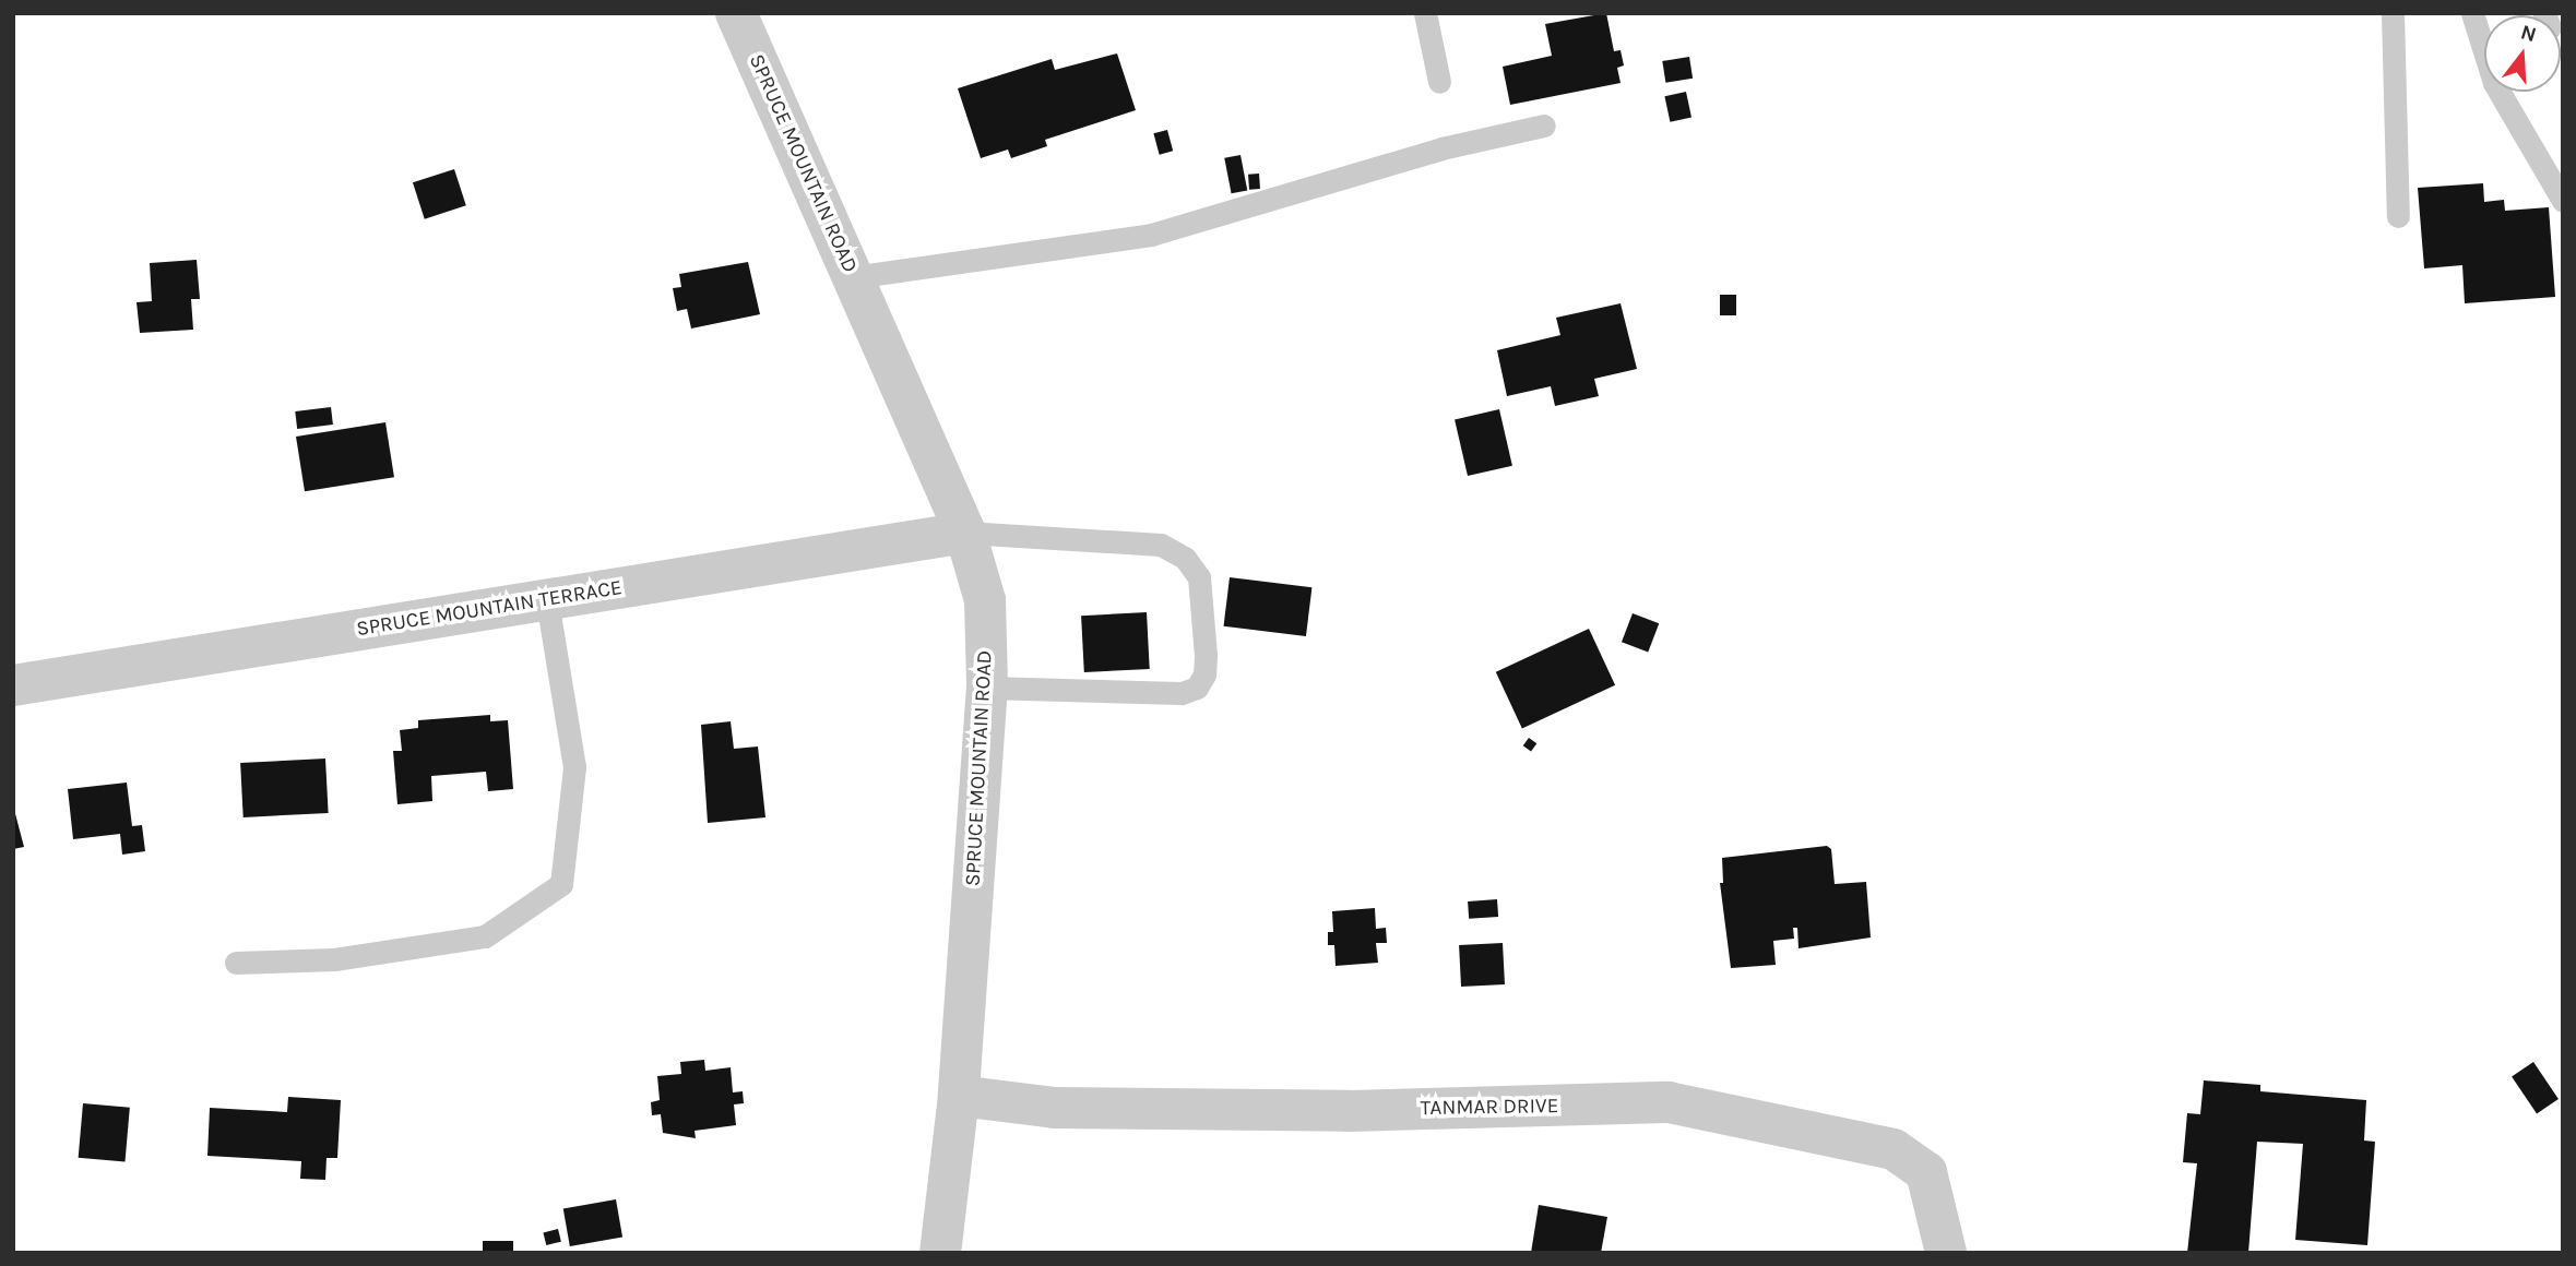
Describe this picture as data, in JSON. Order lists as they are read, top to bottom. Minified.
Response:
{"streets":{"street":["SPRUCE MOUNTAIN ROAD","SPRUCE MOUNTAIN TERRACE","TANMAR DRIVE"]},"crossings":[["SPRUCE MOUNTAIN ROAD","SPRUCE MOUNTAIN TERRACE"],["SPRUCE MOUNTAIN ROAD","TANMAR DRIVE"]],"north":"top"}
